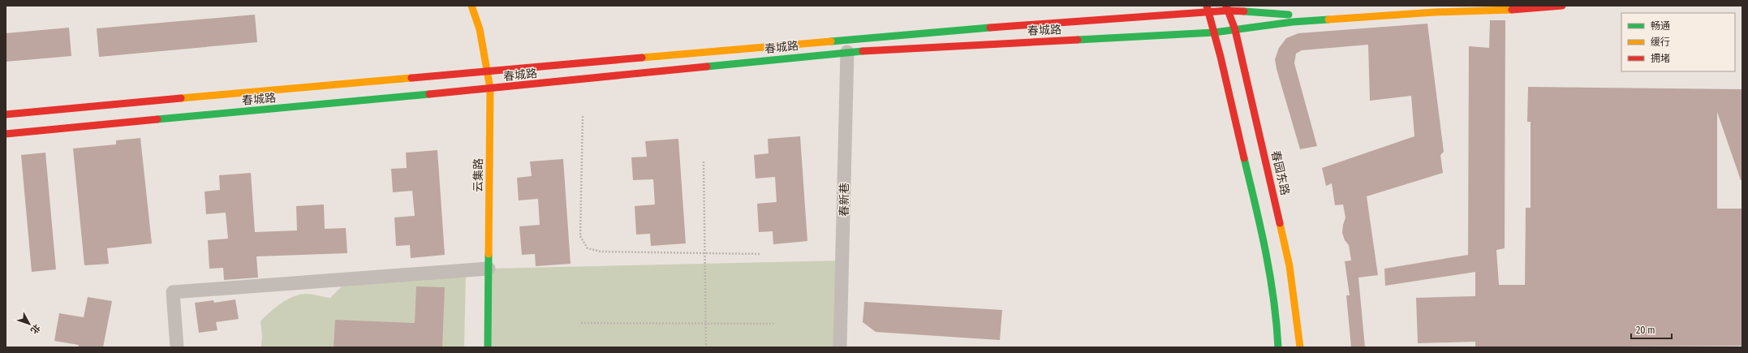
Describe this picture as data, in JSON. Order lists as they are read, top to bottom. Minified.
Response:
{"streets":{"street":["春城路","春园东路","云集路","春新巷"]},"crossings":[["春城路","春园东路"],["春城路","云集路"],["春城路","春新巷"]],"legend":["畅通","缓行","拥堵"],"scale_bar":"20 m","north":"bottom right"}
